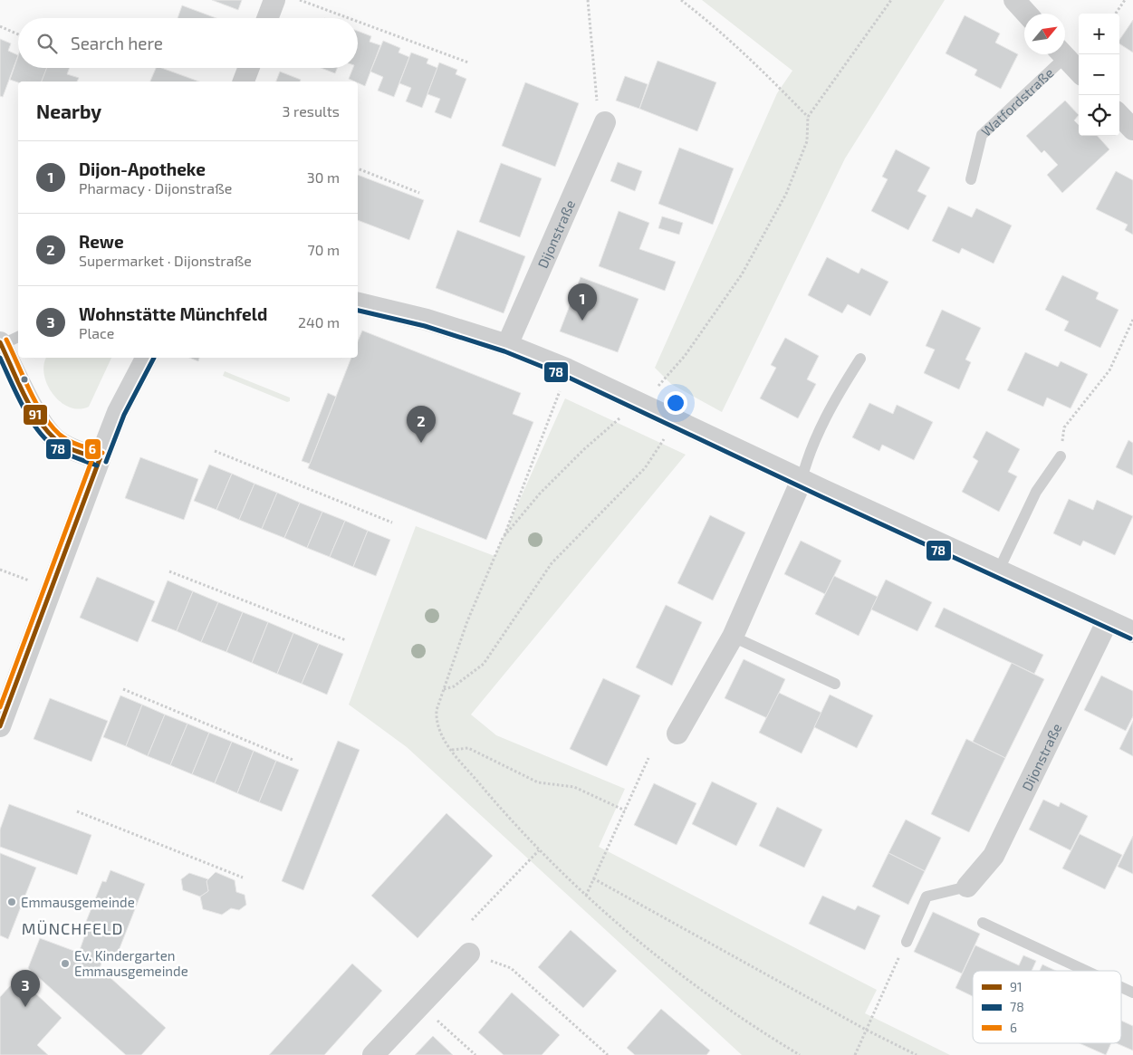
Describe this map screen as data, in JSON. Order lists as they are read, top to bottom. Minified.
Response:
{"streets":{"street":["Watfordstraße","Dijonstraße"]},"districts":["MÜNCHFELD"],"places":["Emmausgemeinde","Ev. Kindergarten Emmausgemeinde"],"lines":["transit line 78","transit line 6","transit line 91"],"legend":["91","78","6"],"north":"top right","page":{"map_buttons":["+","−"],"search":"Search here","heading":["Nearby","3 results"],"list":[{"mark":"1","name":"Dijon-Apotheke","note":"Pharmacy · Dijonstraße","value":"30 m"},{"mark":"2","name":"Rewe","note":"Supermarket · Dijonstraße","value":"70 m"},{"mark":"3","name":"Wohnstätte Münchfeld","note":"Place","value":"240 m"}],"pins":["1","2","3"]}}
